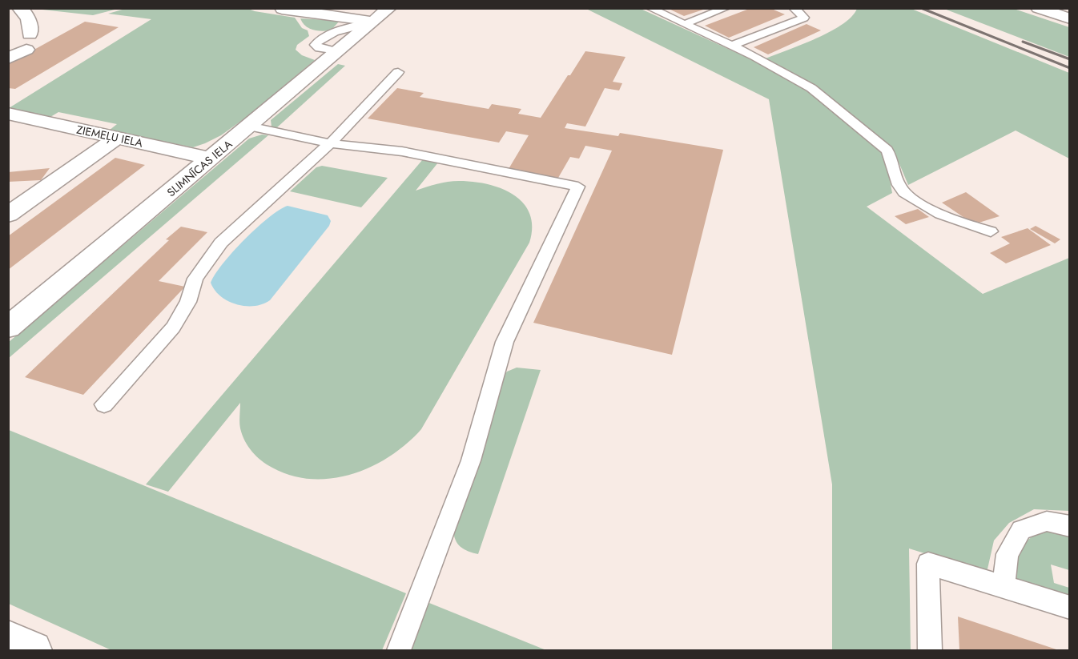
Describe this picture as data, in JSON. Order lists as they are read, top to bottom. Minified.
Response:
{"streets":{"main road":["ZIEMEĻU IELA","SLIMNĪCAS IELA"]},"crossings":[["ZIEMEĻU IELA","SLIMNĪCAS IELA"]]}
